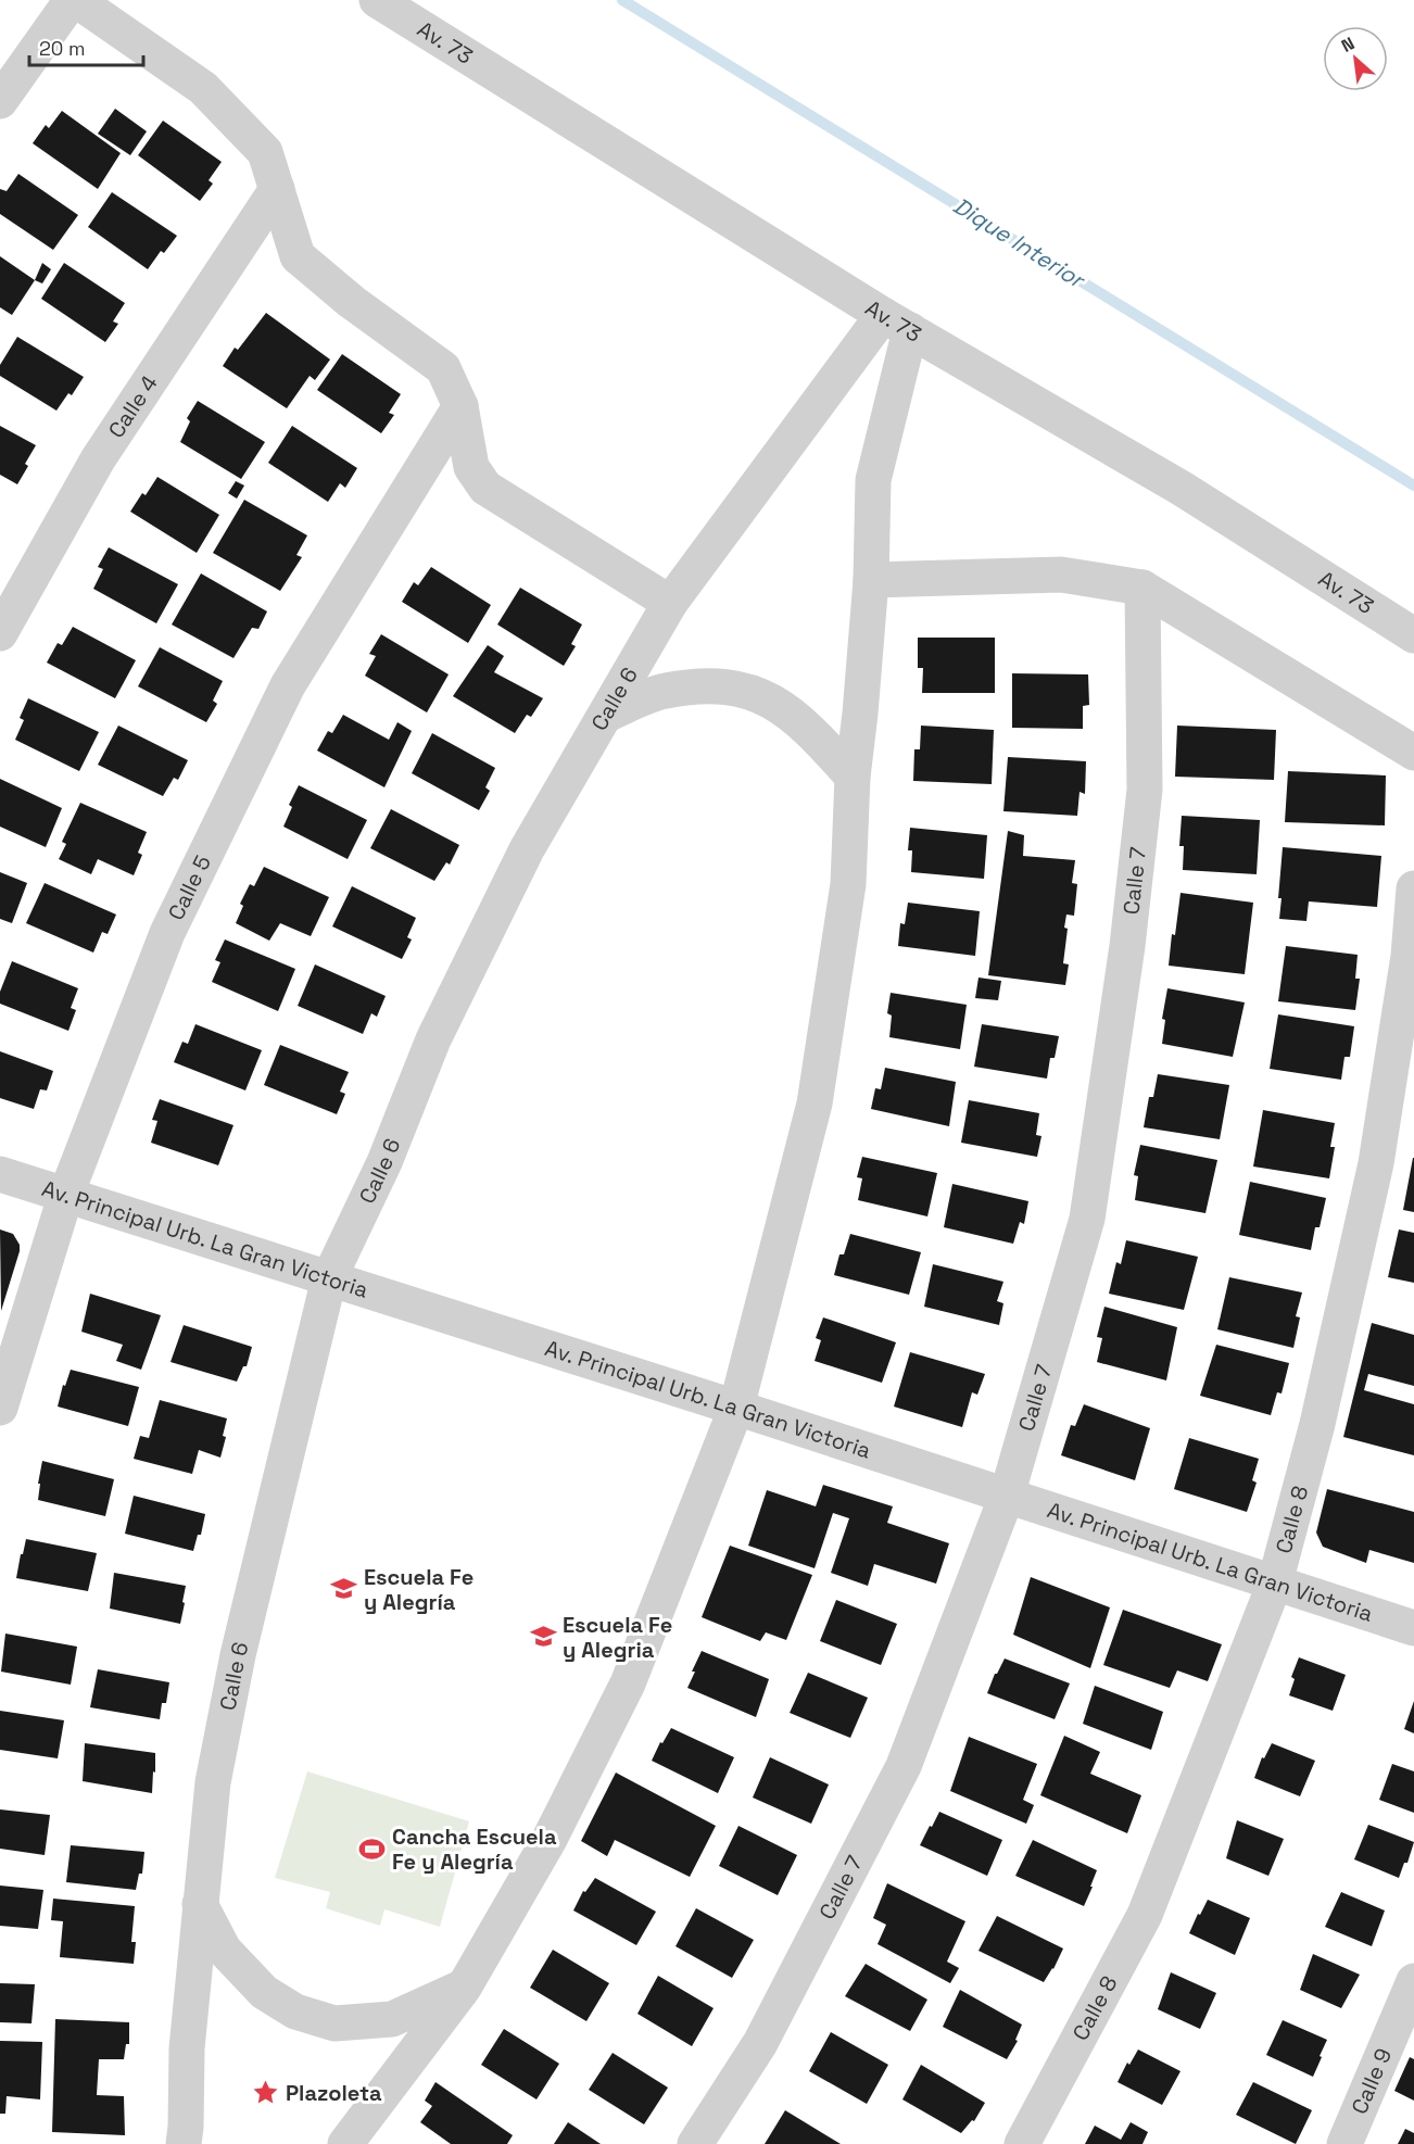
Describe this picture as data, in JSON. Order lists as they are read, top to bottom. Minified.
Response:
{"streets":{"street":["Av. 73","Calle 4","Calle 6","Calle 7","Calle 5","Av. Principal Urb. La Gran Victoria","Calle 8","Calle 9"]},"crossings":[["Av. 73","Calle 6"],["Calle 6","Av. Principal Urb. La Gran Victoria"],["Calle 7","Av. Principal Urb. La Gran Victoria"],["Calle 5","Av. Principal Urb. La Gran Victoria"],["Av. Principal Urb. La Gran Victoria","Calle 8"]],"water":["Dique Interior"],"places":{"school or university":["Escuela Fe y Alegría","Escuela Fe y Alegria"],"sports":["Cancha Escuela Fe y Alegría"],"place":["Plazoleta"]},"scale_bar":"20 m","north":"top left"}
